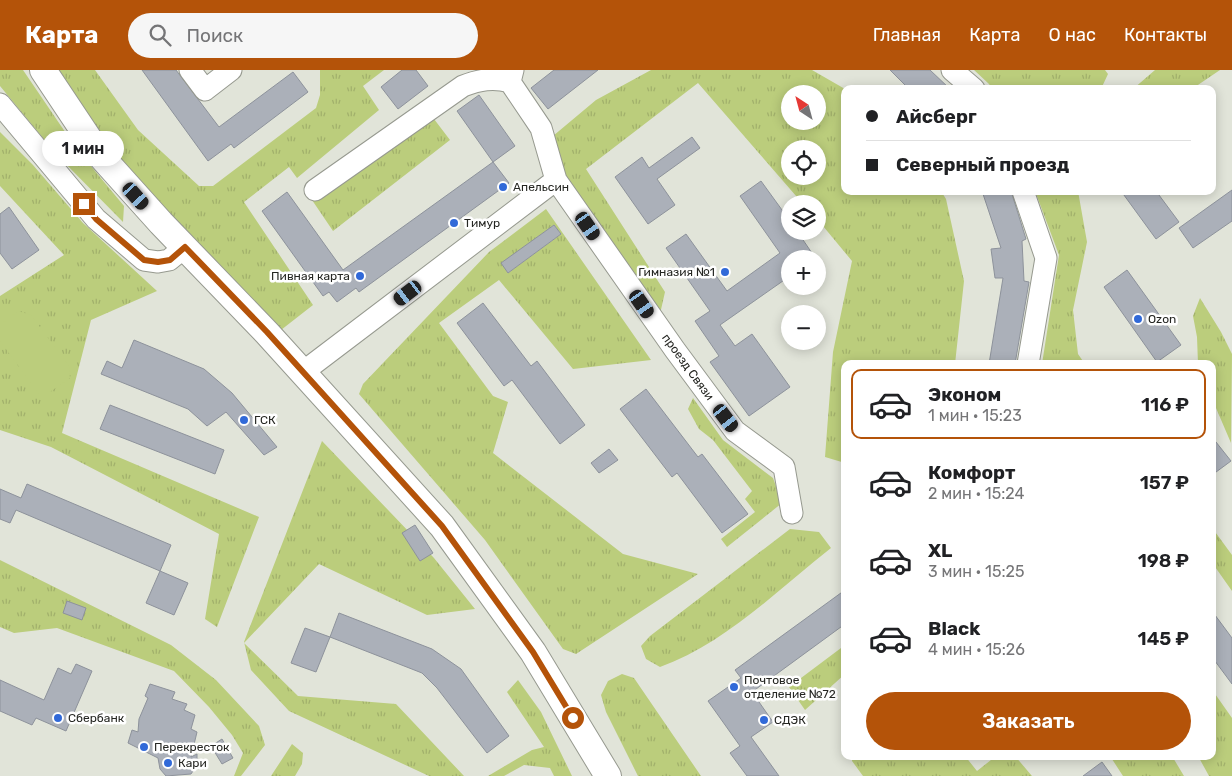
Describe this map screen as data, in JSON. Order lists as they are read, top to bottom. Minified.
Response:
{"streets":{"street":["проезд Связи"]},"places":["Апельсин","Тимур","Гимназия №1","Пивная карта","Ozon","ГСК","Почтовое отделение №72","Сбербанк","СДЭК","Перекресток","Кари"],"north":"top left","page":{"header":"Карта","search":"Поиск","nav":["Главная","Карта","О нас","Контакты"],"map_buttons":["+","−"],"banner":["Айсберг","Северный проезд"],"bubble":"1 мин","list":[{"name":"Эконом","note":"1 мин · 15:23","value":"116 ₽"},{"name":"Комфорт","note":"2 мин · 15:24","value":"157 ₽"},{"name":"XL","note":"3 мин · 15:25","value":"198 ₽"},{"name":"Black","note":"4 мин · 15:26","value":"145 ₽"}],"buttons":"Заказать"}}
